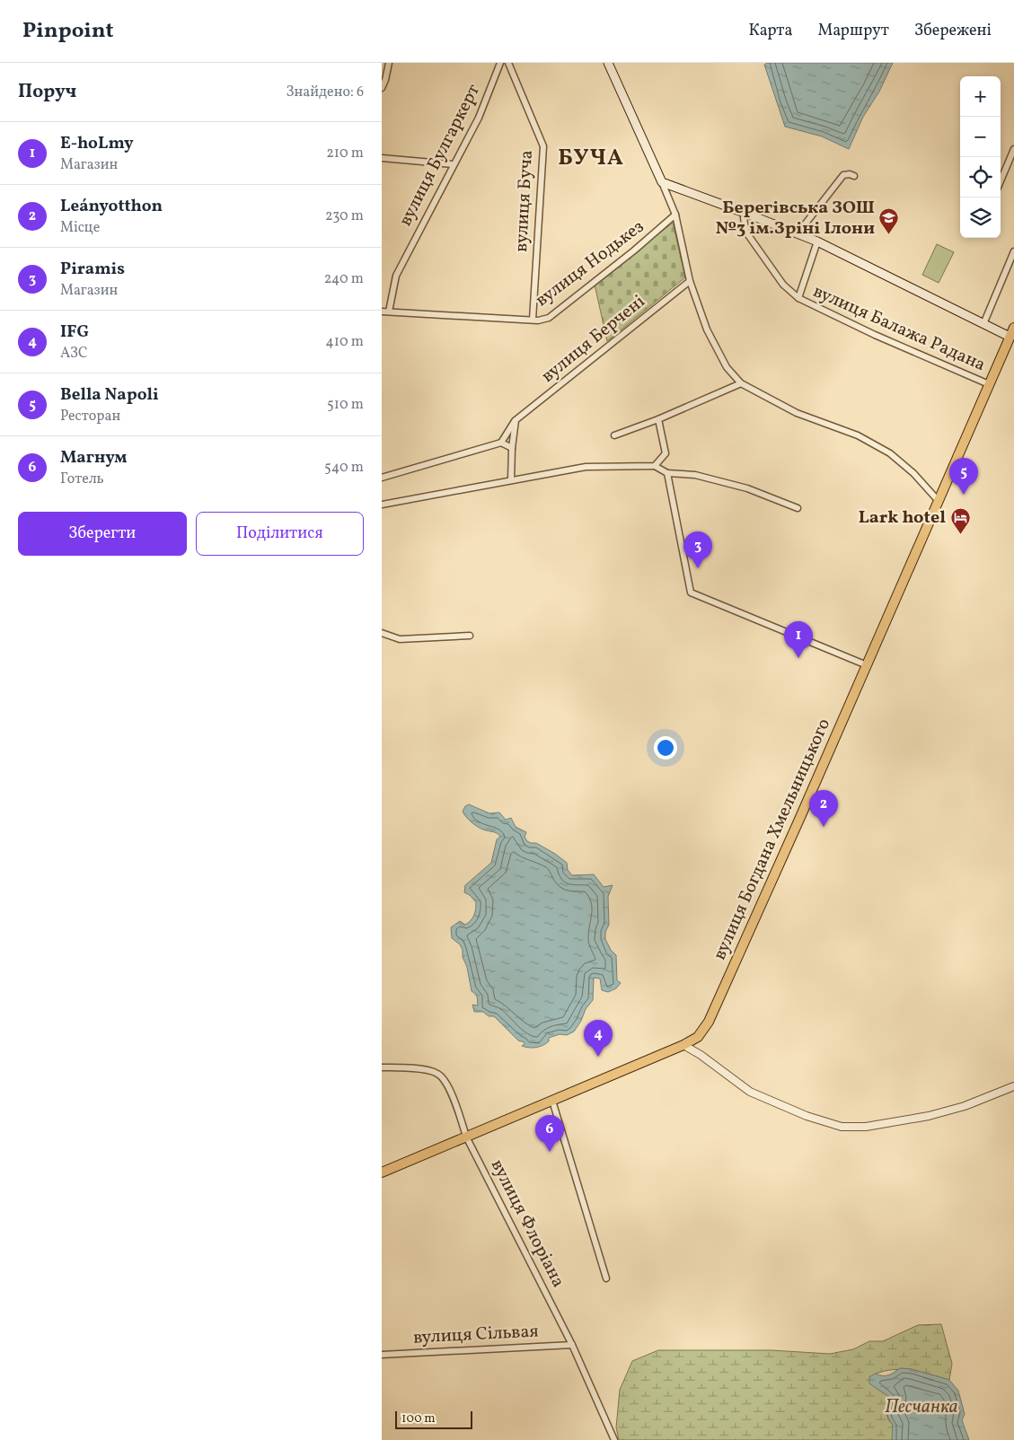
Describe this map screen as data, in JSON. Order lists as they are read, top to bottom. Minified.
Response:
{"streets":{"highway":["вулиця Богдана Хмельницького"],"street":["вулиця Булгаркерт","вулиця Буча","вулиця Нодькез","вулиця Балажа Радана","вулиця Берчені","вулиця Флоріана","вулиця Сільвая"]},"crossings":[["вулиця Булгаркерт","вулиця Нодькез"],["вулиця Буча","вулиця Нодькез"],["вулиця Балажа Радана","вулиця Богдана Хмельницького"],["вулиця Богдана Хмельницького","вулиця Флоріана"],["вулиця Флоріана","вулиця Сільвая"]],"districts":["БУЧА"],"water":["Песчанка"],"places":{"school or university":["Берегівська ЗОШ №3 ім.Зріні Ілони"],"hotel":["Lark hotel"]},"scale_bar":"100 m","page":{"header":"Pinpoint","nav":["Карта","Маршрут","Збережені"],"heading":["Поруч","Знайдено: 6"],"map_buttons":["+","−"],"list":[{"mark":"1","name":"E-hoLmy","note":"Магазин","value":"210 m"},{"mark":"2","name":"Leányotthon","note":"Місце","value":"230 m"},{"mark":"3","name":"Piramis","note":"Магазин","value":"240 m"},{"mark":"4","name":"IFG","note":"АЗС","value":"410 m"},{"mark":"5","name":"Bella Napoli","note":"Ресторан","value":"510 m"},{"mark":"6","name":"Магнум","note":"Готель","value":"540 m"}],"pins":["5","3","1","2","4","6"],"buttons":["Зберегти","Поділитися"],"scale":"100 m"}}
